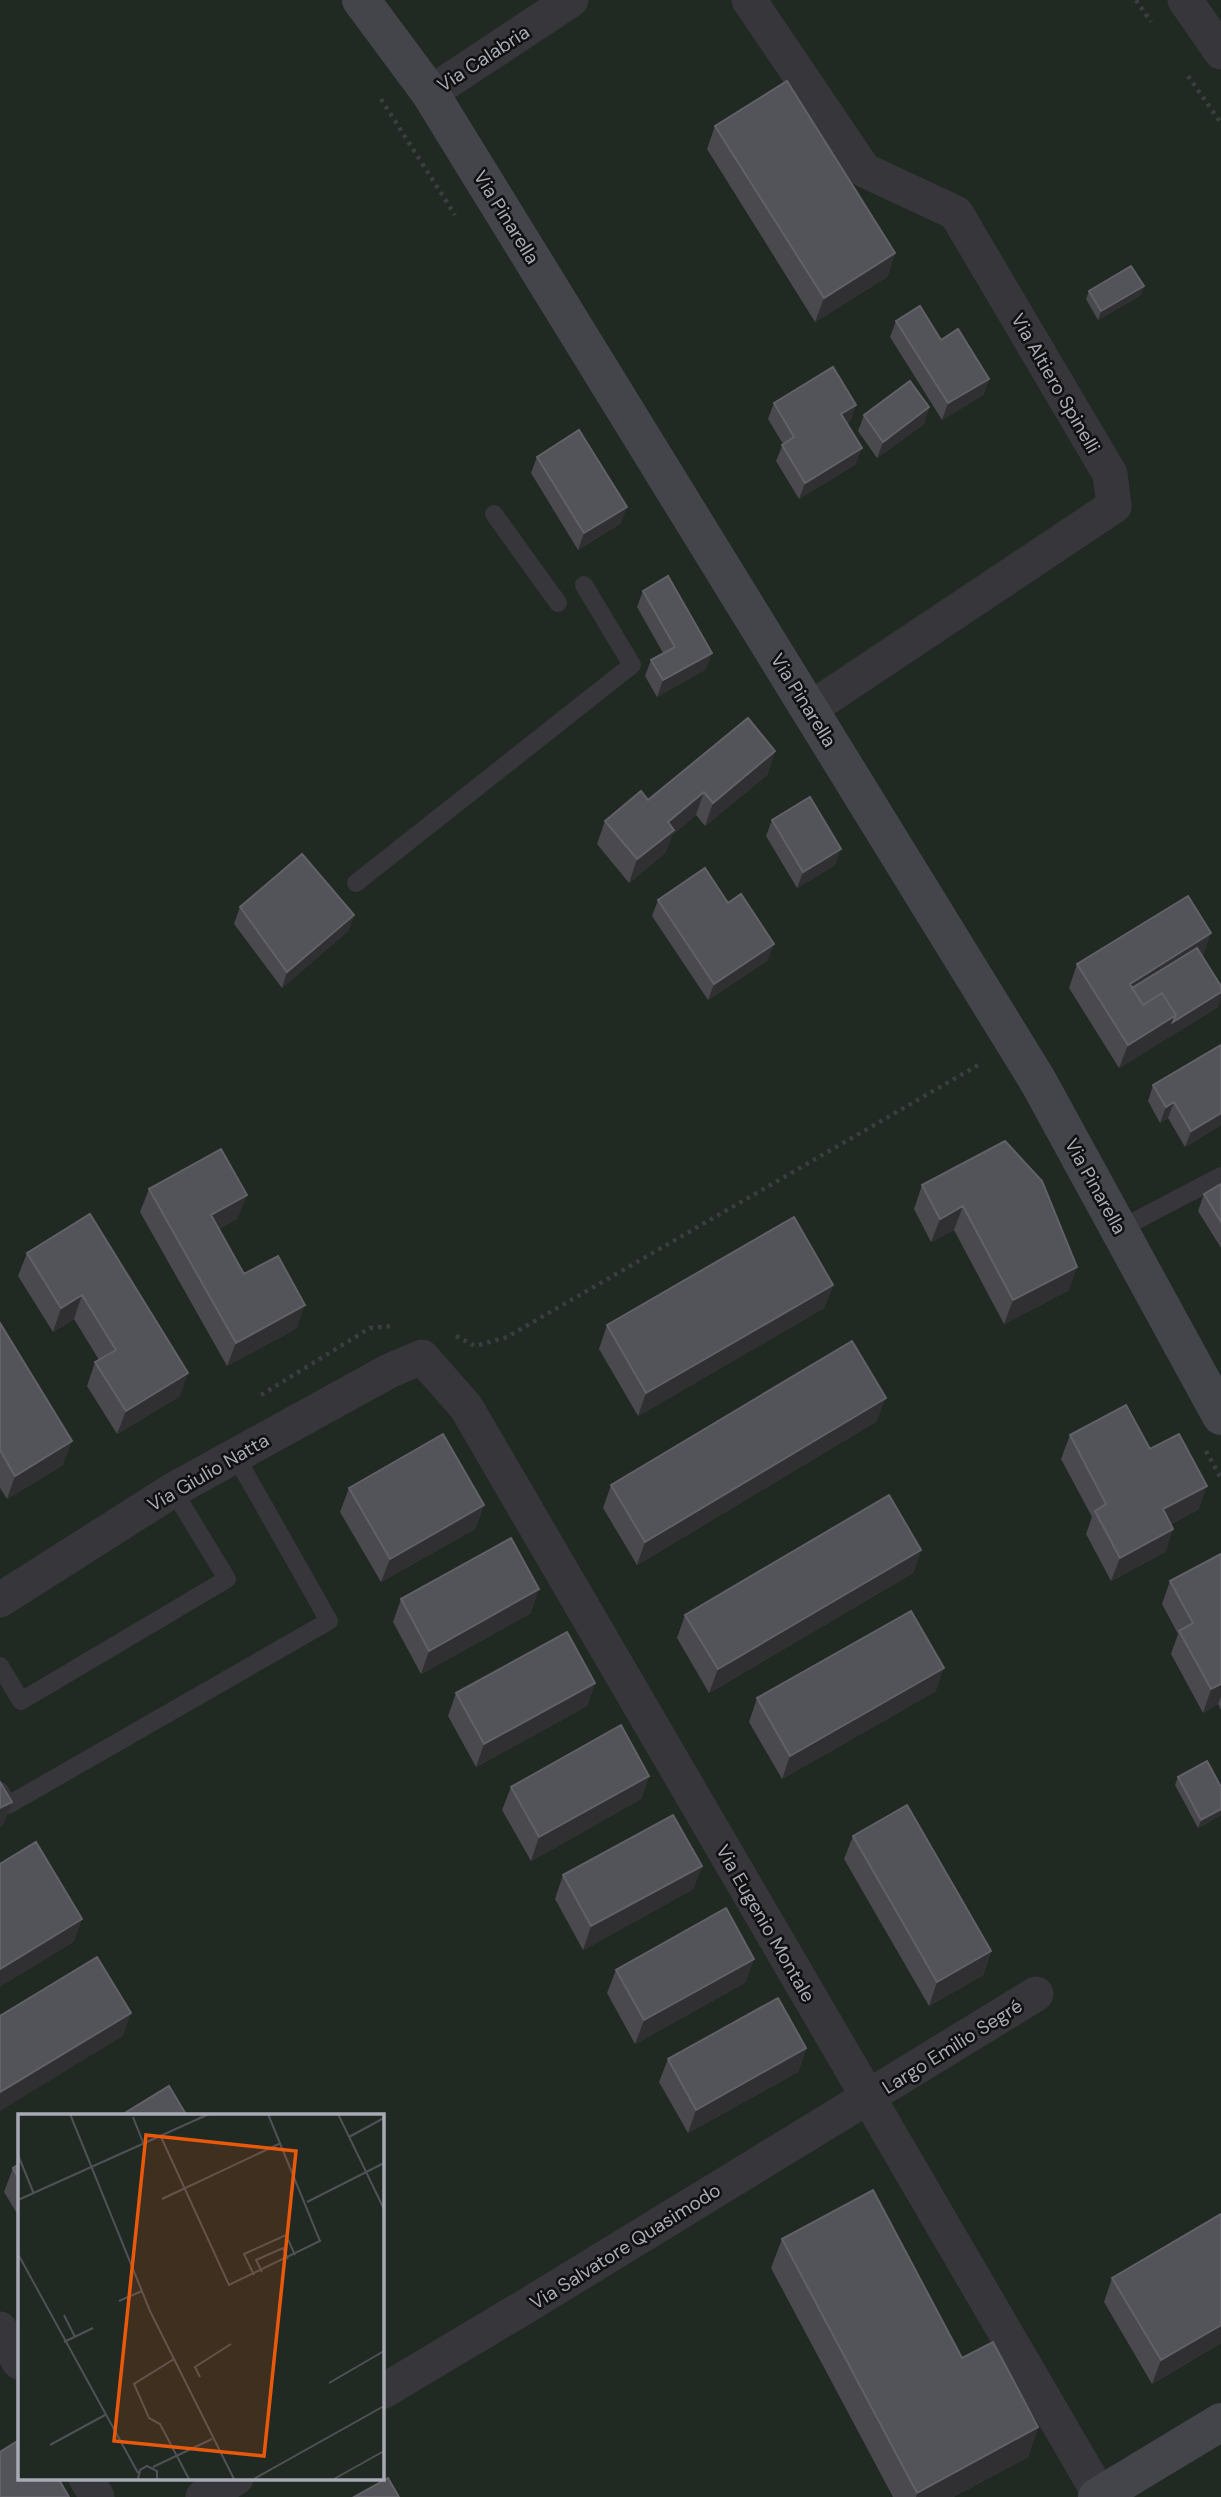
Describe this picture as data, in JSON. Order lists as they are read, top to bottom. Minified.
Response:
{"streets":{"street":["Via Calabria","Via Pinarella","Via Altiero Spinelli","Via Giulio Natta","Via Eugenio Montale","Largo Emilio Segré","Via Salvatore Quasimodo"]},"crossings":[["Via Calabria","Via Pinarella"],["Via Pinarella","Via Altiero Spinelli"],["Via Giulio Natta","Via Eugenio Montale"],["Via Eugenio Montale","Largo Emilio Segré"],["Via Eugenio Montale","Via Salvatore Quasimodo"],["Largo Emilio Segré","Via Salvatore Quasimodo"]]}
